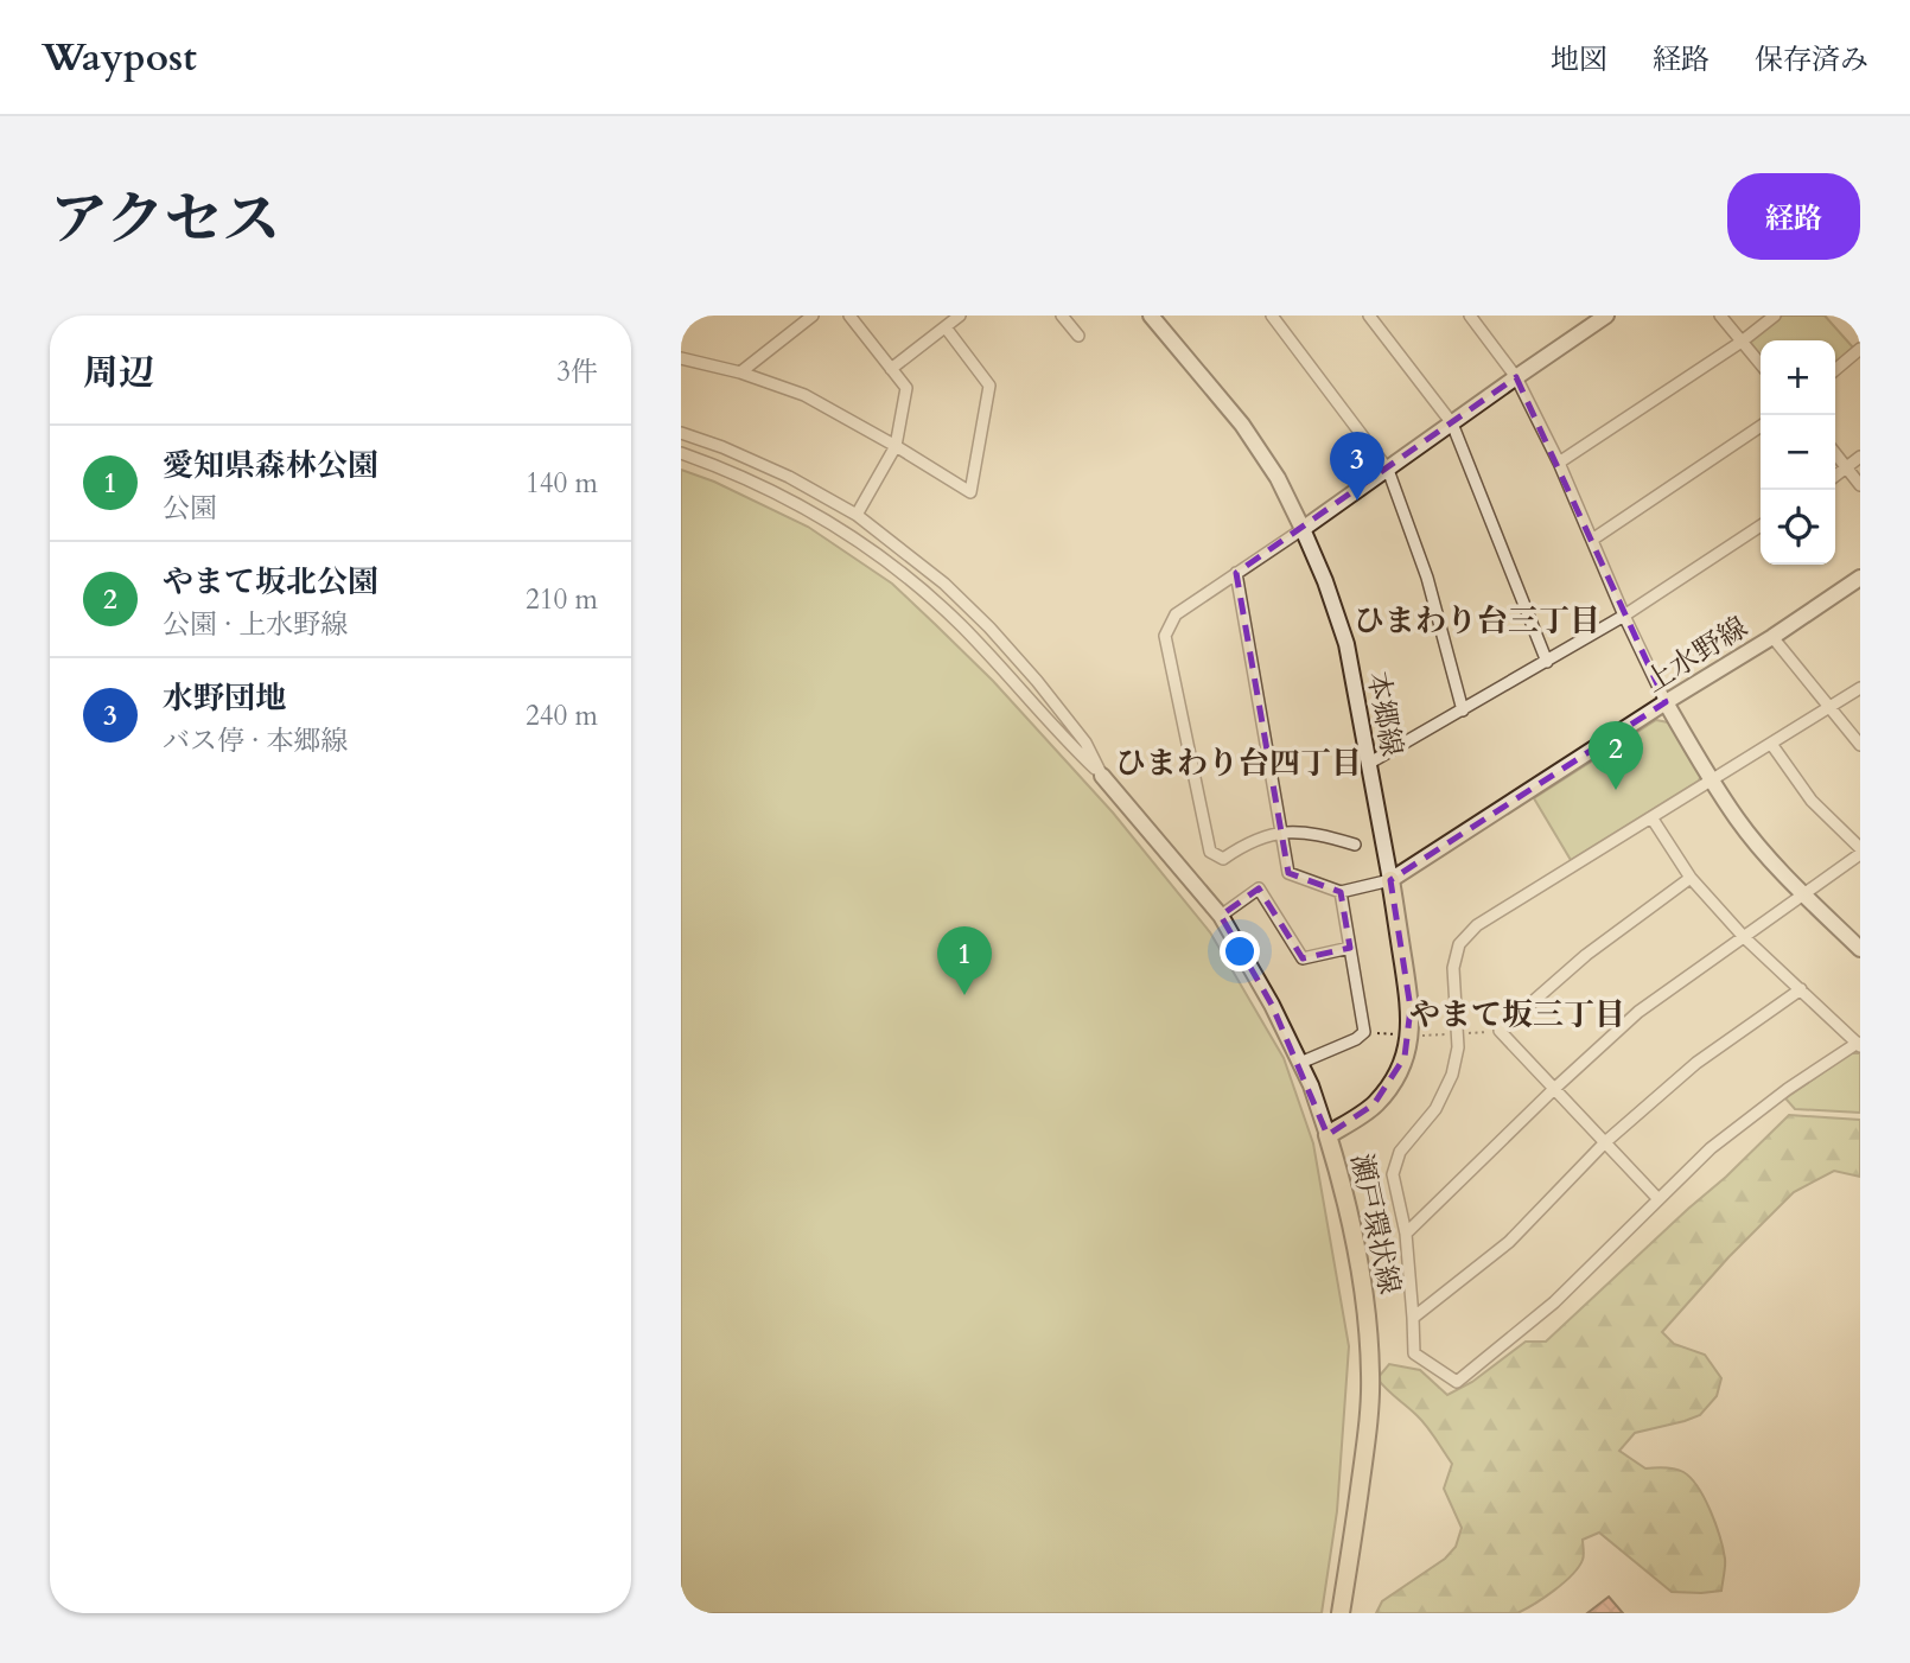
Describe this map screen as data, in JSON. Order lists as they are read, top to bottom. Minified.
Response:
{"streets":{"main road":["瀬戸環状線"],"street":["上水野線","本郷線"]},"crossings":[["上水野線","本郷線"],["上水野線","瀬戸環状線"],["本郷線","瀬戸環状線"]],"districts":["ひまわり台三丁目","ひまわり台四丁目","やまて坂三丁目"],"page":{"header":"Waypost","nav":["地図","経路","保存済み"],"title":"アクセス","buttons":"経路","heading":["周辺","3件"],"map_buttons":["+","−"],"list":[{"mark":"1","name":"愛知県森林公園","note":"公園","value":"140 m"},{"mark":"2","name":"やまて坂北公園","note":"公園 · 上水野線","value":"210 m"},{"mark":"3","name":"水野団地","note":"バス停 · 本郷線","value":"240 m"}],"pins":["3","2","1"]}}
